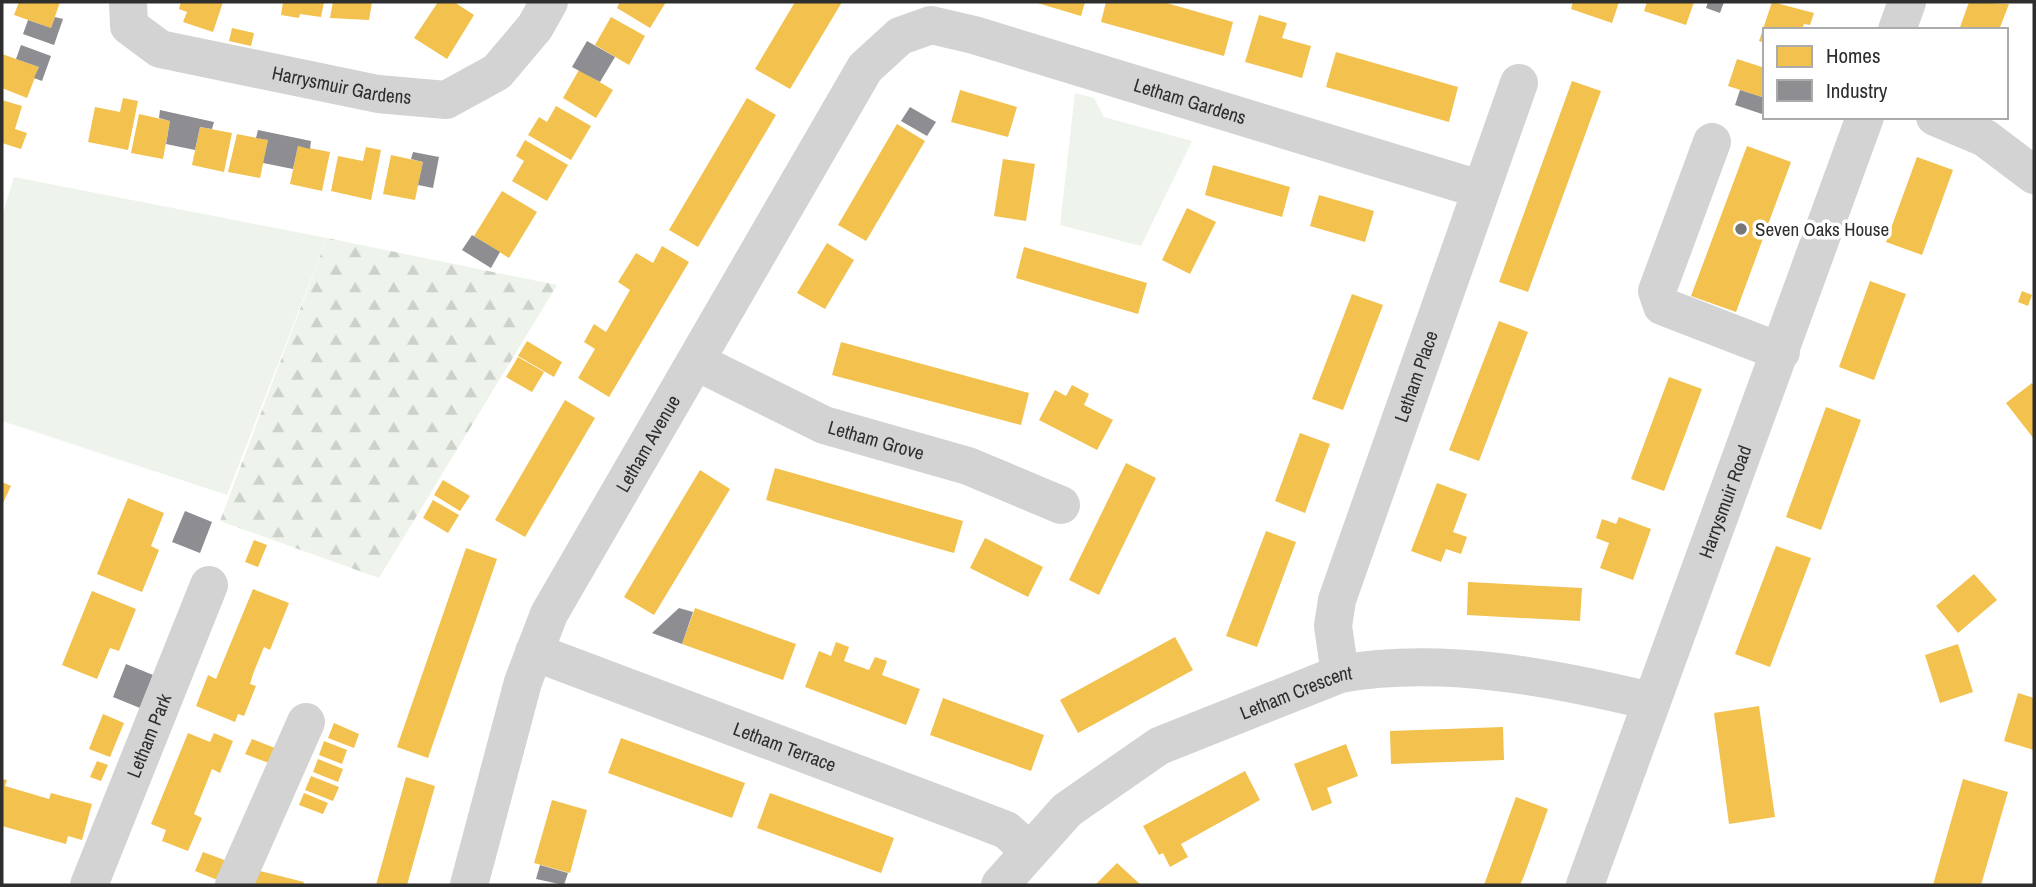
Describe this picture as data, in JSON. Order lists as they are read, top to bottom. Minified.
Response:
{"streets":{"street":["Harrysmuir Gardens","Letham Gardens","Letham Place","Letham Grove","Letham Avenue","Harrysmuir Road","Letham Crescent","Letham Park","Letham Terrace"]},"crossings":[["Letham Gardens","Letham Place"],["Letham Gardens","Letham Avenue"],["Letham Place","Letham Crescent"],["Letham Grove","Letham Avenue"],["Letham Avenue","Letham Terrace"],["Harrysmuir Road","Letham Crescent"],["Letham Crescent","Letham Terrace"]],"places":["Seven Oaks House"],"legend":["Homes","Industry"]}
